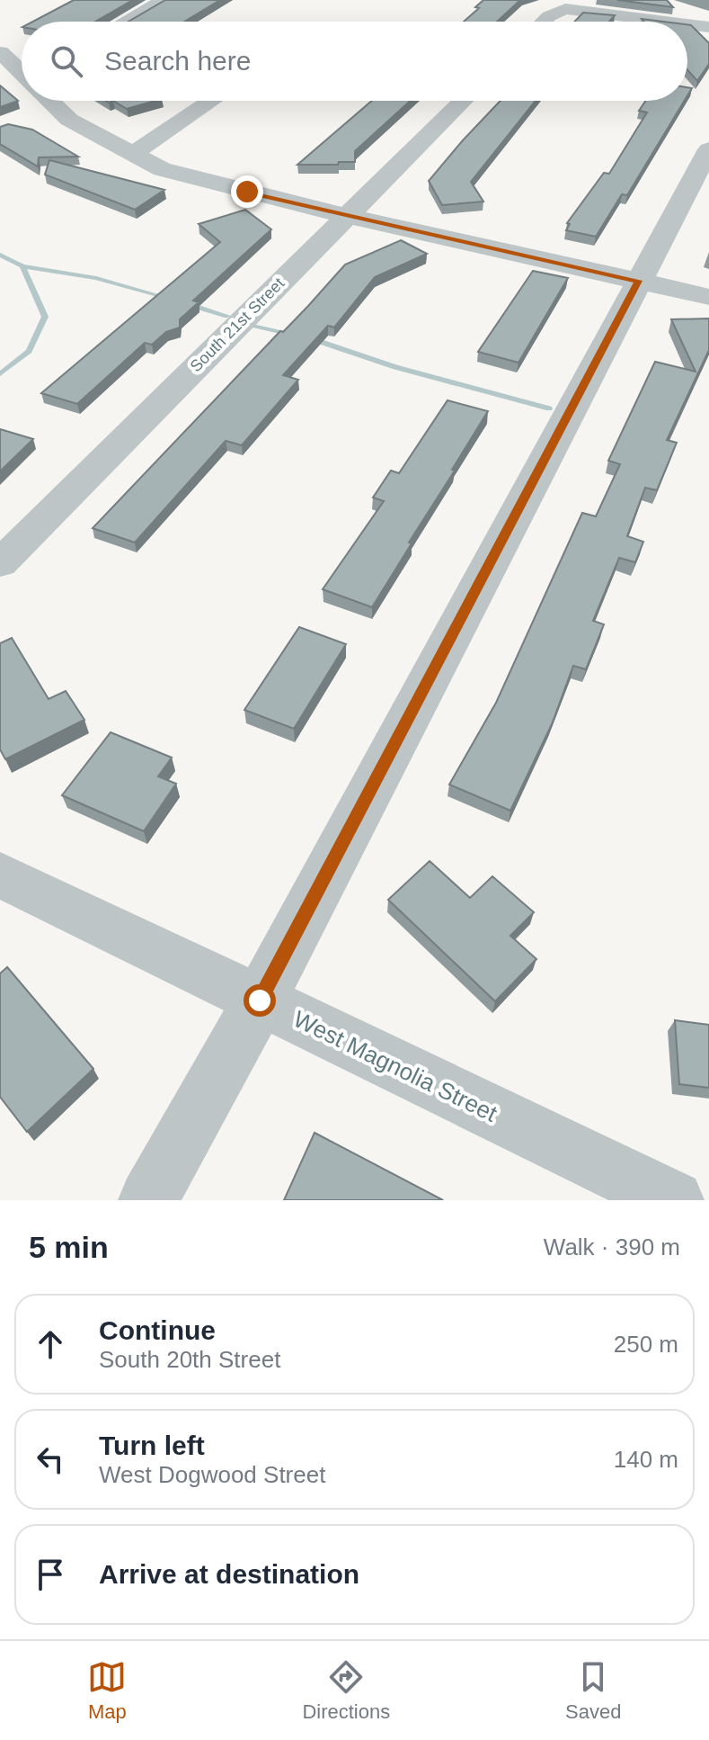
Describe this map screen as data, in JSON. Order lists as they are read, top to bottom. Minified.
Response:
{"streets":{"street":["South 21st Street","West Magnolia Street"]},"page":{"search":"Search here","heading":["5 min","Walk · 390 m"],"list":[["Continue","South 20th Street","250 m"],["Turn left","West Dogwood Street","140 m"],"Arrive at destination"],"nav":["Map","Directions","Saved"]}}
